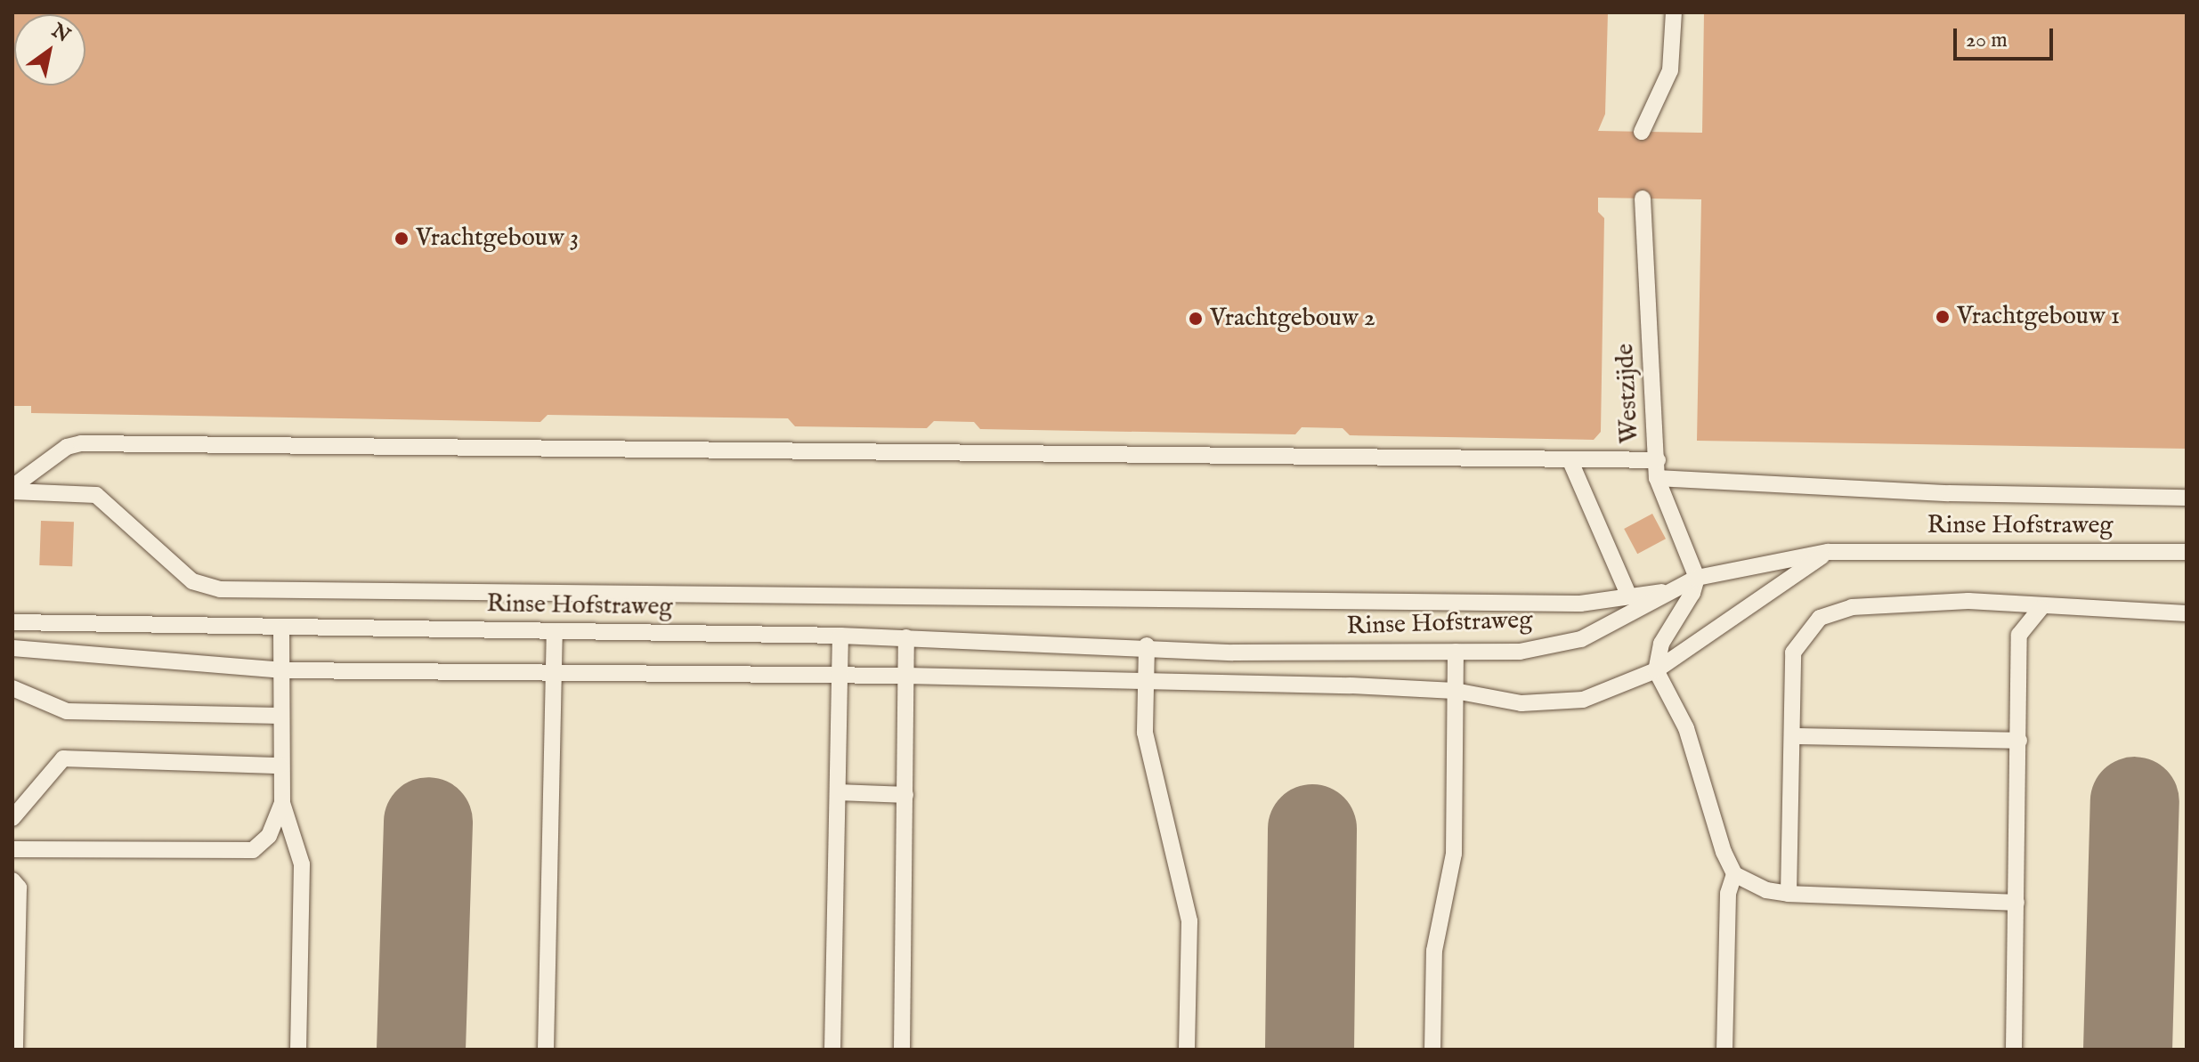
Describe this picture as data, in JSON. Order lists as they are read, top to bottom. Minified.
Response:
{"streets":{"lane":["Westzijde","Rinse Hofstraweg"]},"crossings":[["Westzijde","Rinse Hofstraweg"]],"places":["Vrachtgebouw 3","Vrachtgebouw 1","Vrachtgebouw 2"],"scale_bar":"20 m","north":"top right"}
